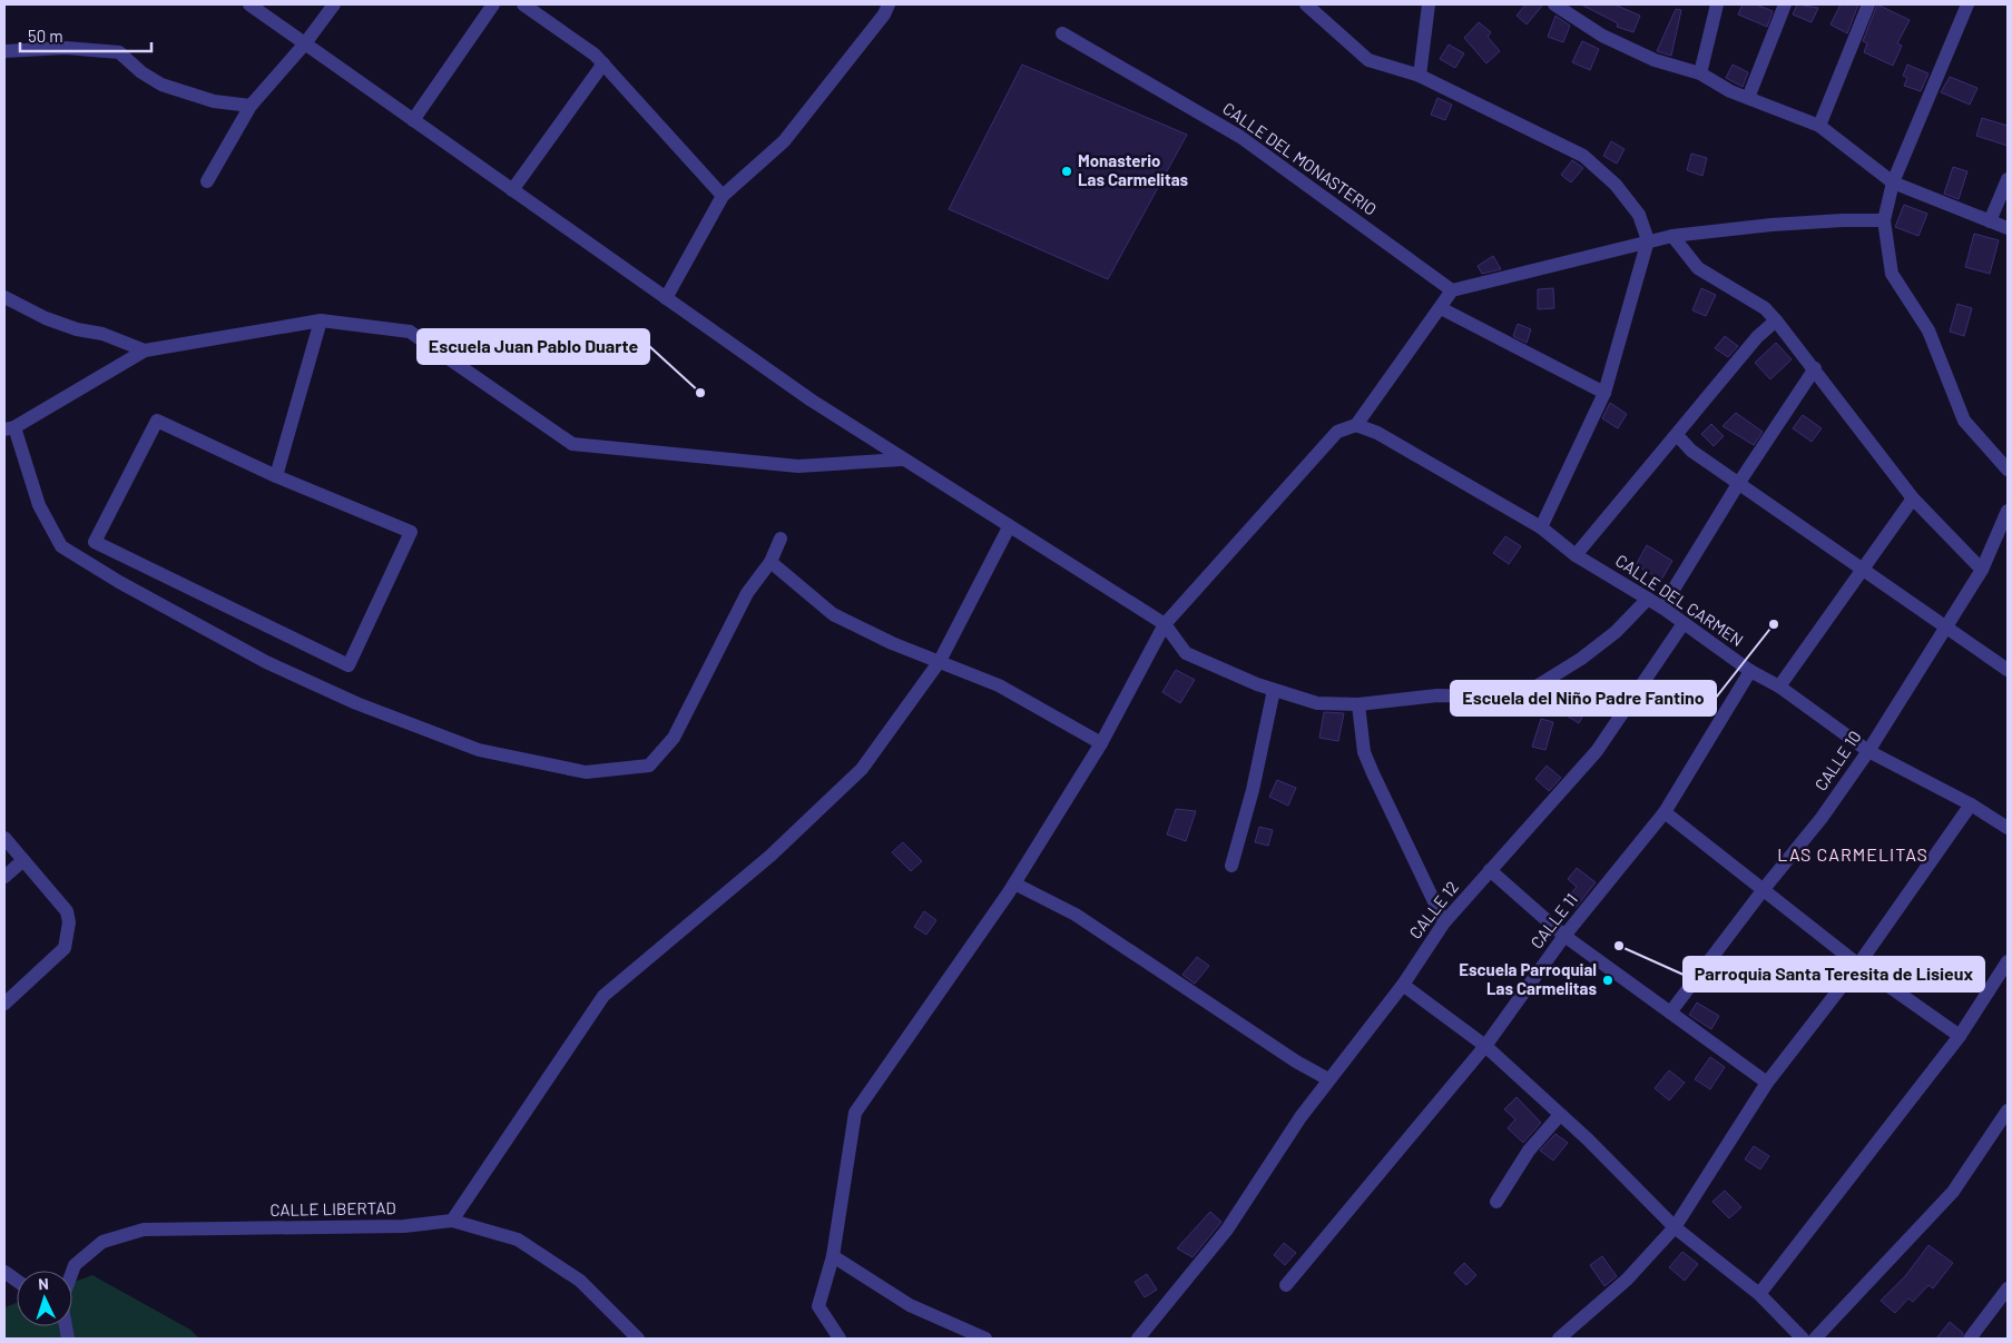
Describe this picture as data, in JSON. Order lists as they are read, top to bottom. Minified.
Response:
{"streets":{"street":["CALLE DEL MONASTERIO","CALLE DEL CARMEN","CALLE 10","CALLE 12","CALLE 11","CALLE LIBERTAD"]},"crossings":[["CALLE DEL CARMEN","CALLE 10"],["CALLE DEL CARMEN","CALLE 12"],["CALLE DEL CARMEN","CALLE 11"]],"districts":["LAS CARMELITAS"],"places":["Monasterio Las Carmelitas","Escuela Juan Pablo Duarte","Escuela del Niño Padre Fantino","Parroquia Santa Teresita de Lisieux","Escuela Parroquial Las Carmelitas"],"scale_bar":"50 m","north":"top"}
